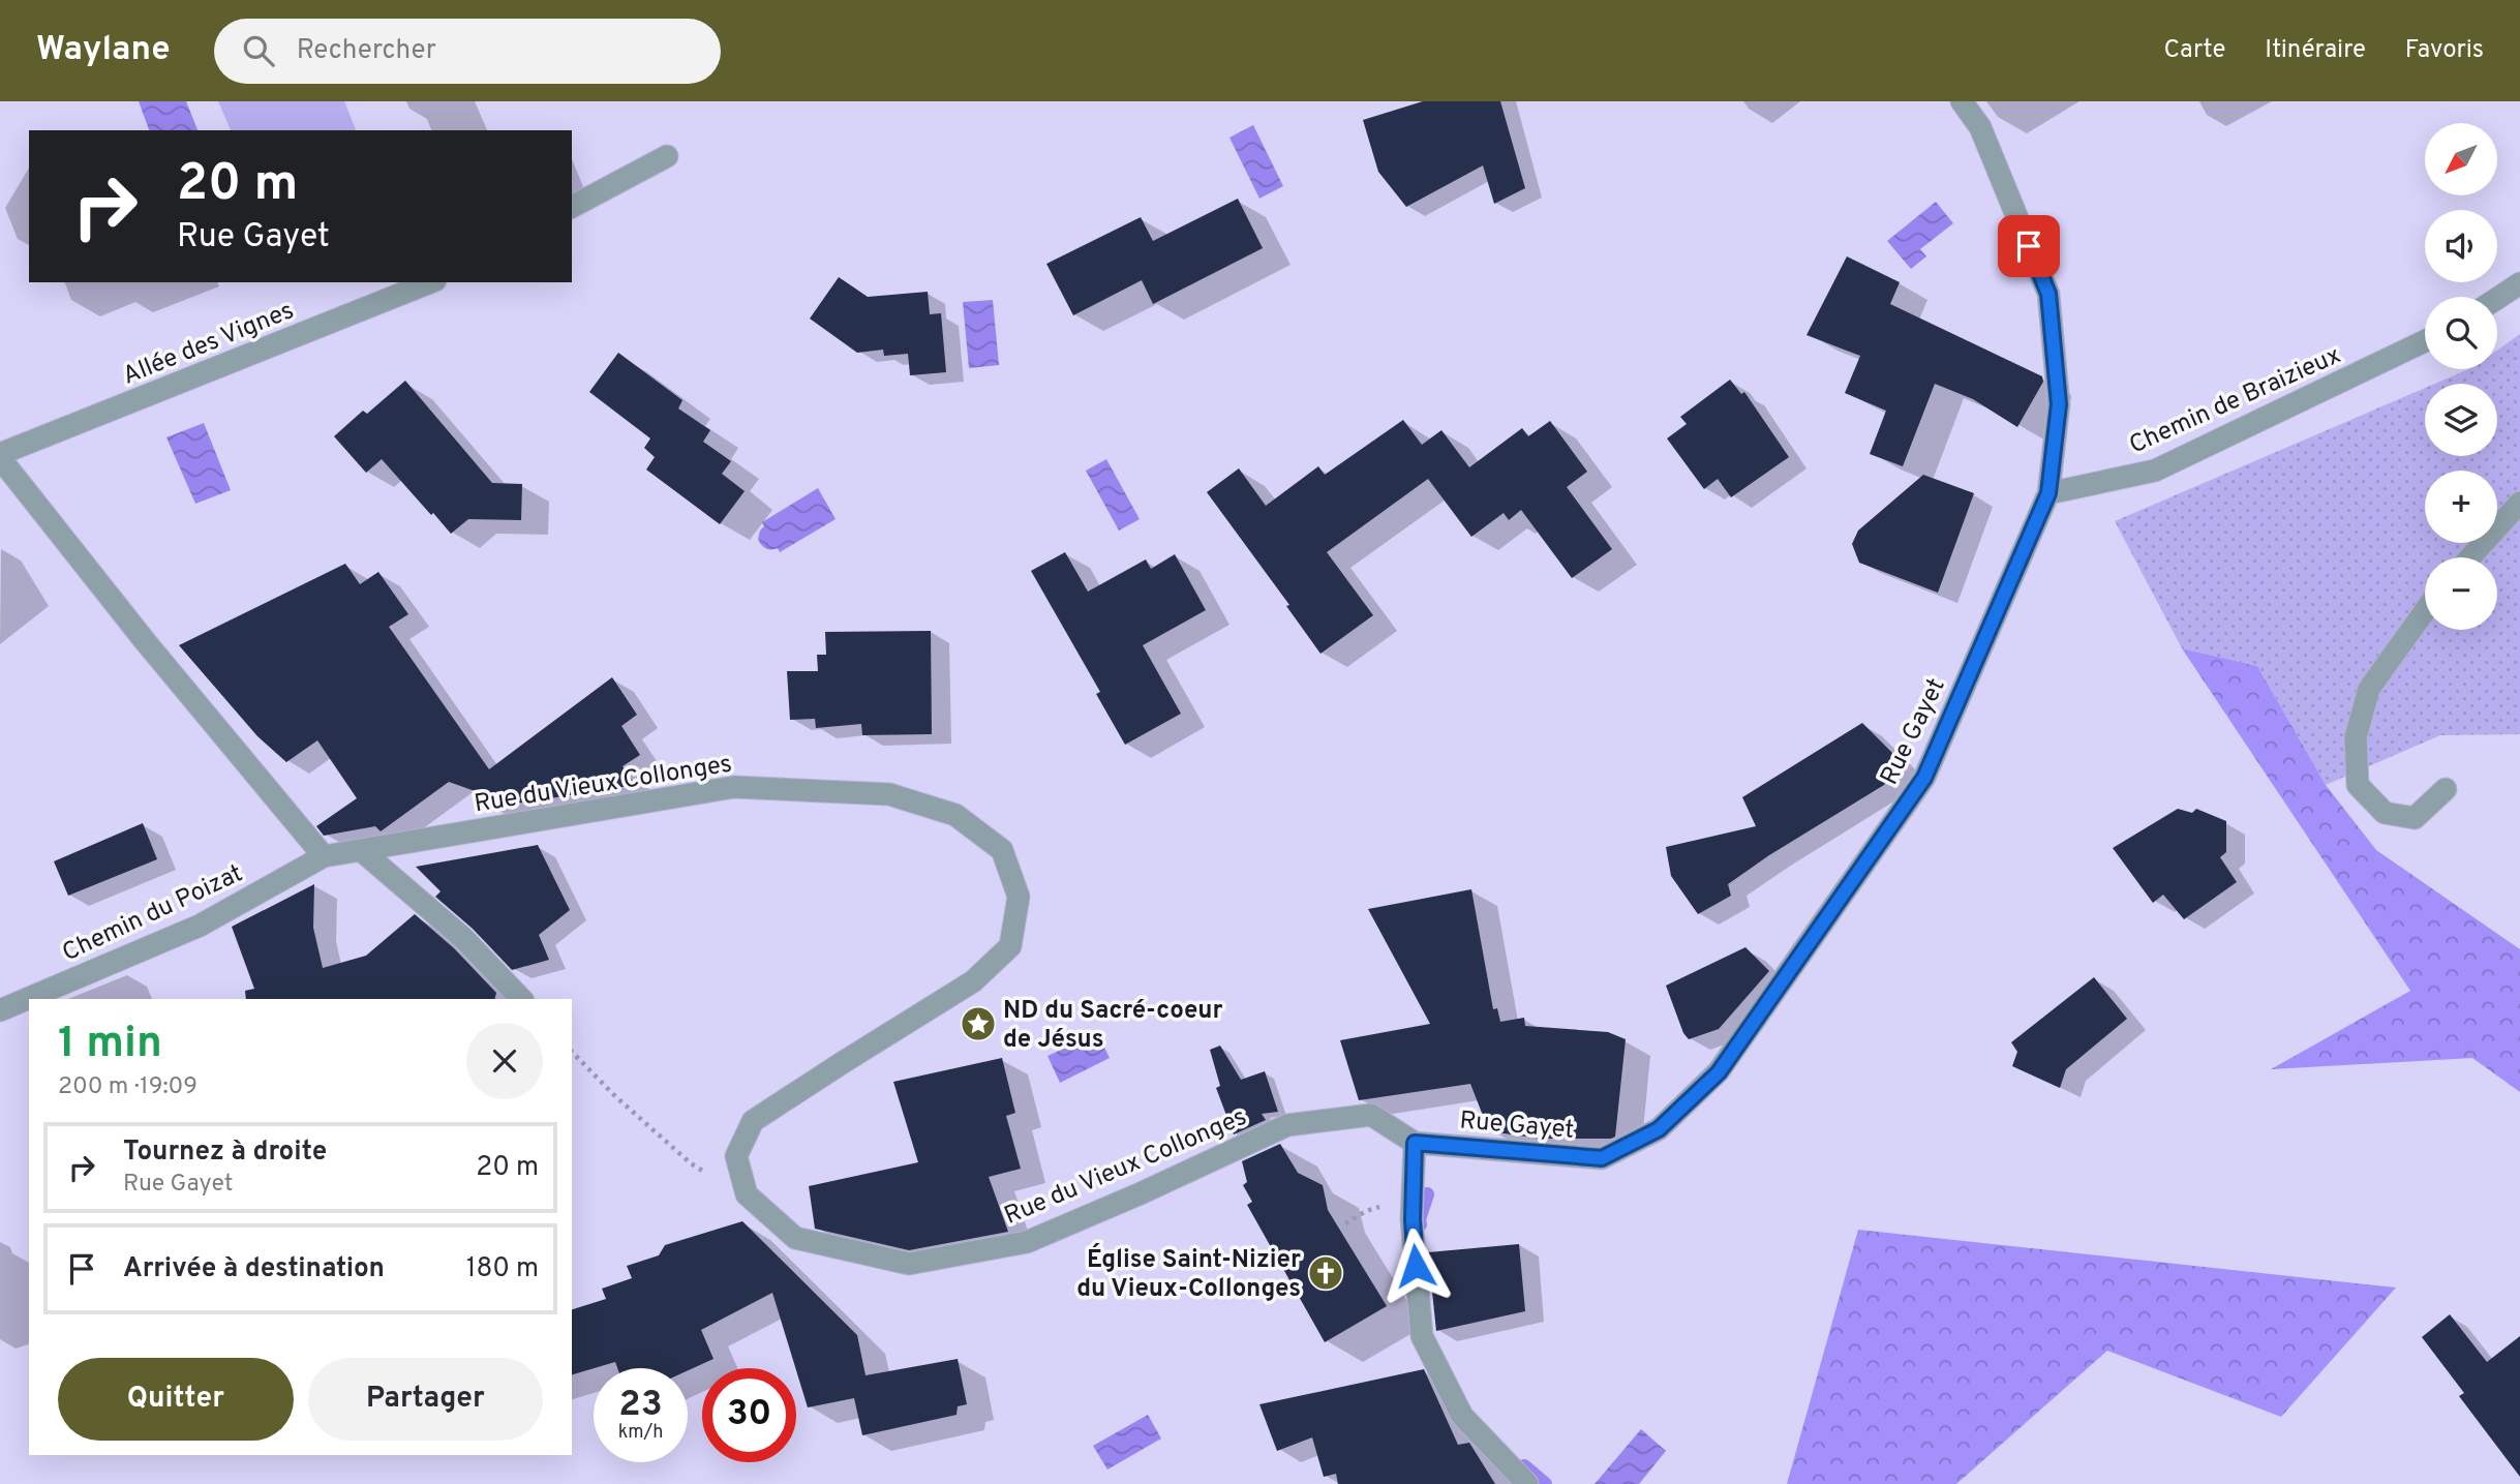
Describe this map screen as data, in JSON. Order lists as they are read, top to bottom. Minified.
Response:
{"streets":{"street":["Allée des Vignes","Chemin de Braizieux","Rue Gayet","Rue du Vieux Collonges","Chemin du Poizat"]},"crossings":[["Chemin de Braizieux","Rue Gayet"],["Rue Gayet","Rue du Vieux Collonges"],["Rue du Vieux Collonges","Chemin du Poizat"]],"places":{"place":["ND du Sacré-coeur de Jésus"],"church":["Église Saint-Nizier du Vieux-Collonges"]},"north":"bottom left","page":{"header":"Waylane","search":"Rechercher","nav":["Carte","Itinéraire","Favoris"],"map_buttons":["+","−"],"turn":["20 m","Rue Gayet"],"heading":["1 min","200 m · 19:09"],"list":[{"name":"Tournez à droite","note":"Rue Gayet","value":"20 m"},{"name":"Arrivée à destination","value":"180 m"}],"buttons":["Quitter","Partager"],"speed":"23 km/h","limit":"30"}}
